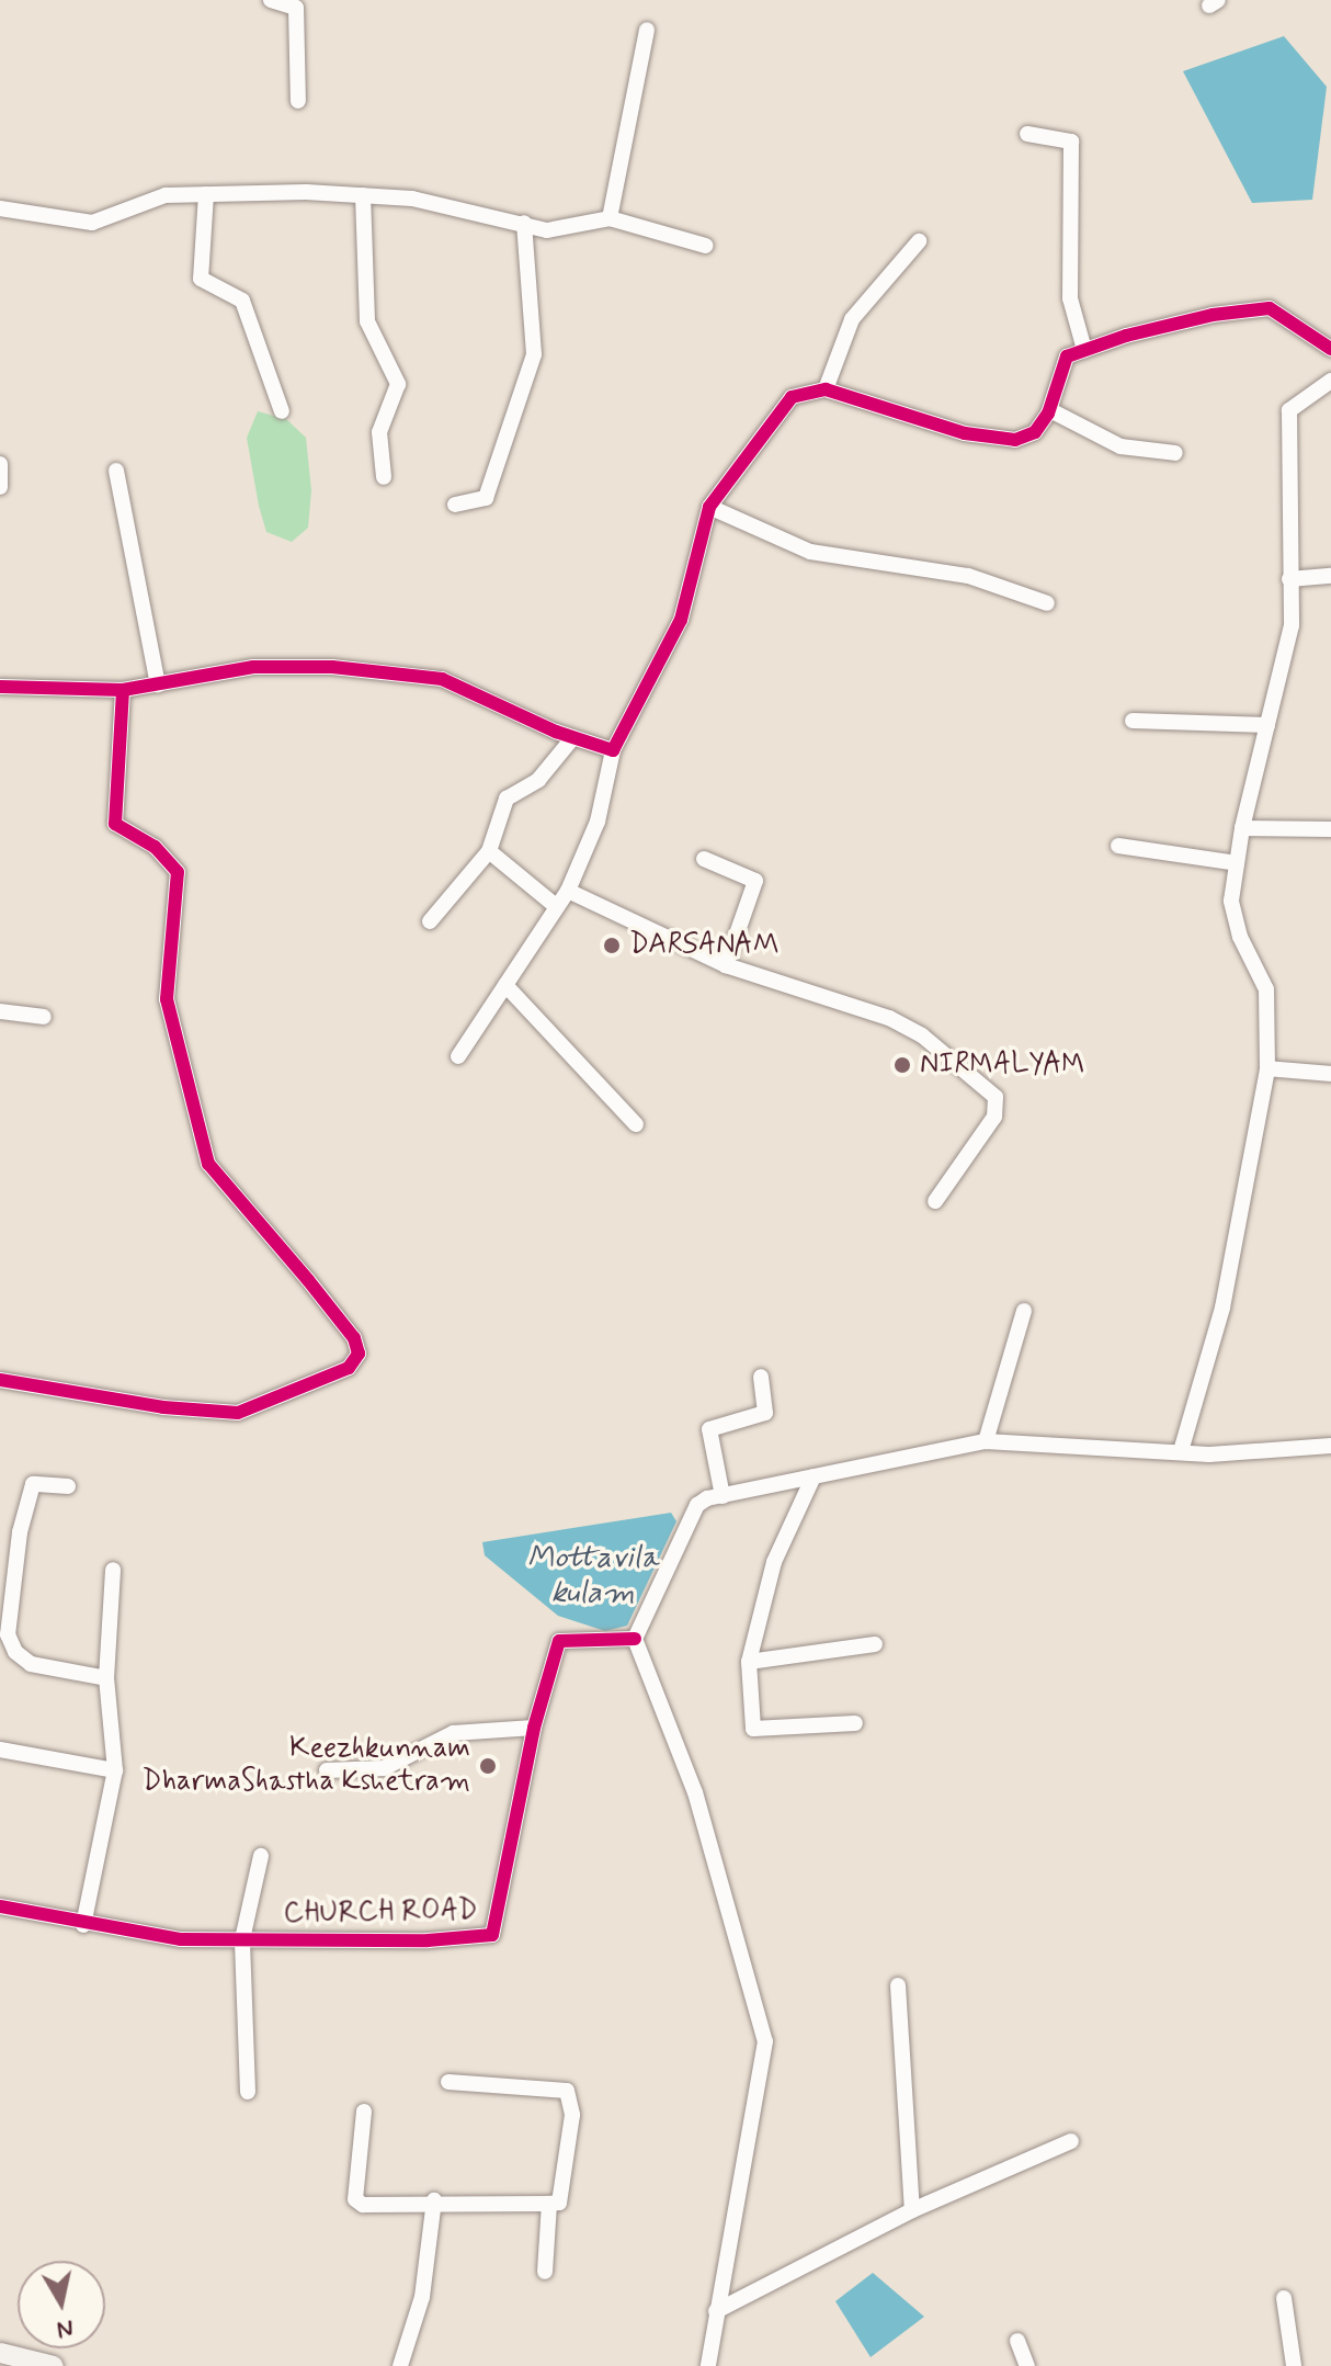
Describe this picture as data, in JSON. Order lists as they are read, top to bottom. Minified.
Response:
{"streets":{"street":["CHURCH ROAD"]},"water":["Mottavila kulam"],"places":["DARSANAM","NIRMALYAM","Keezhkunnam DharmaShastha Kshetram"],"north":"bottom"}
